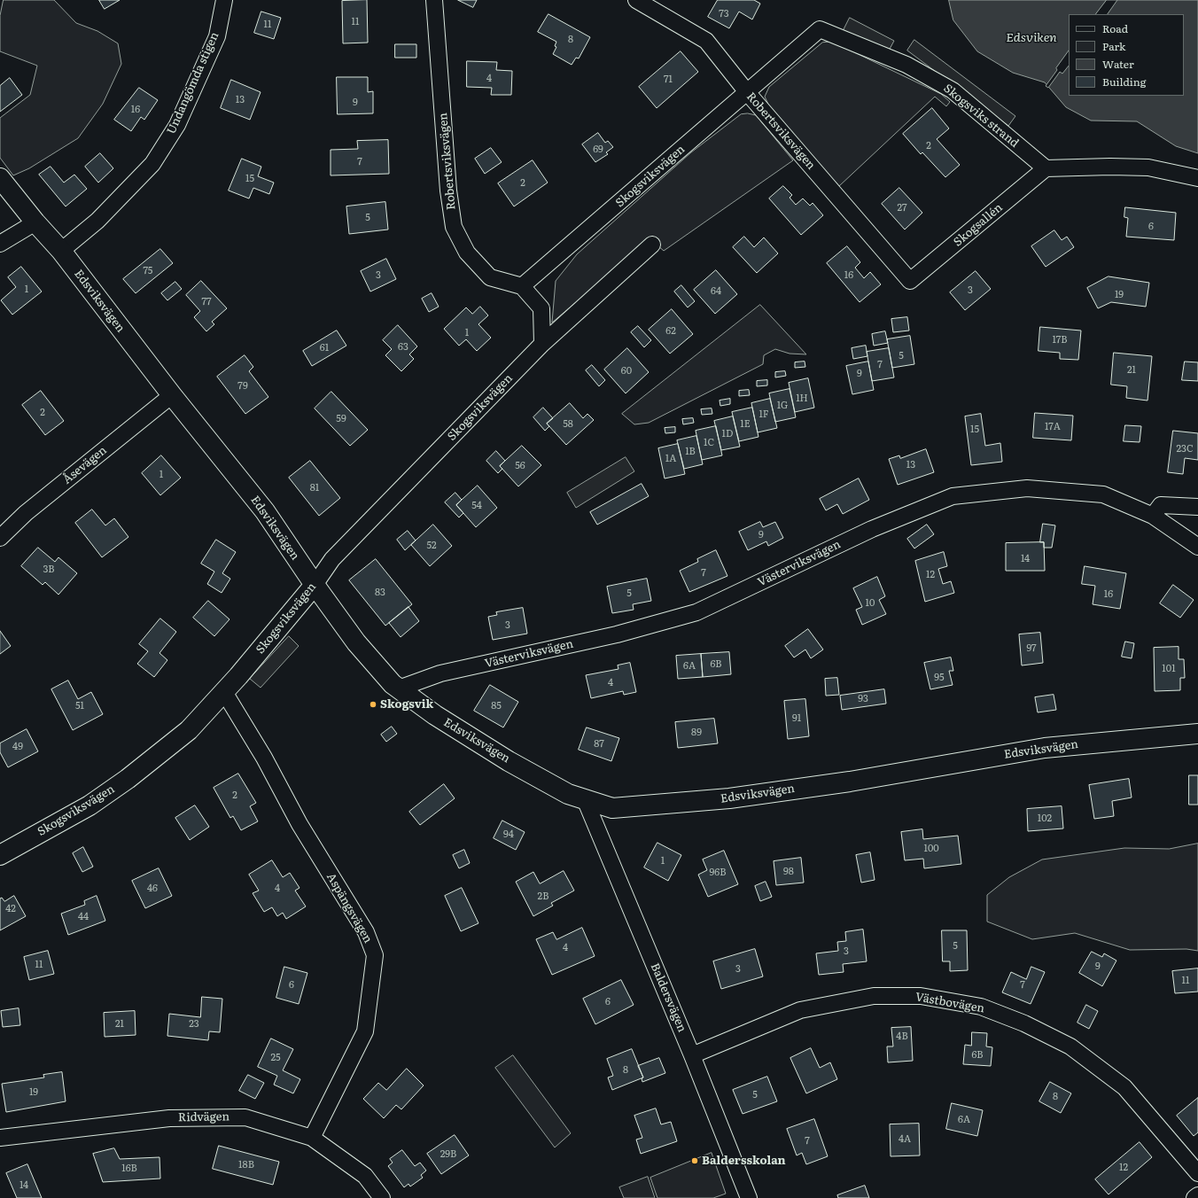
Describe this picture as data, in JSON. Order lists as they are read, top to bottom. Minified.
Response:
{"streets":{"street":["Undangömda stigen","Skogsviks strand","Robertsviksvägen","Skogsviksvägen","Skogsallén","Edsviksvägen","Åsevägen","Västerviksvägen","Aspängsvägen","Baldersvägen","Västbovägen","Ridvägen"]},"crossings":[["Undangömda stigen","Edsviksvägen"],["Skogsviks strand","Robertsviksvägen"],["Skogsviks strand","Skogsviksvägen"],["Skogsviks strand","Skogsallén"],["Robertsviksvägen","Skogsviksvägen"],["Robertsviksvägen","Skogsallén"],["Skogsviksvägen","Edsviksvägen"],["Skogsviksvägen","Aspängsvägen"],["Edsviksvägen","Åsevägen"],["Edsviksvägen","Västerviksvägen"],["Edsviksvägen","Baldersvägen"],["Aspängsvägen","Ridvägen"],["Baldersvägen","Västbovägen"]],"water":["Edsviken"],"places":["Skogsvik","Baldersskolan"],"house_numbers":["73","11","11","8","4","71","13","9","16","2","69","7","15","2","27","5","6","75","3","16","1","3","64","19","77","62","1","17B","63","61","5","7","21","60","9","79","1H","1G","2","1F","59","58","1E","17A","15","1D","1C","23C","1B","1A","13","56","1","81","54","9","52","14","3B","7","12","83","5","16","10","3","97","6B","6A","101","95","4","93","51","85","91","89","87","49","2","102","94","100","1","98","96B","46","4","2B","42","44","5","4","3","11","9","3","11","6","7","6","21","23","4B","6B","25","8","19","5","8","6A","4A","7","29B","18B","12","16B","14"],"legend":["Road","Park","Water","Building"]}
